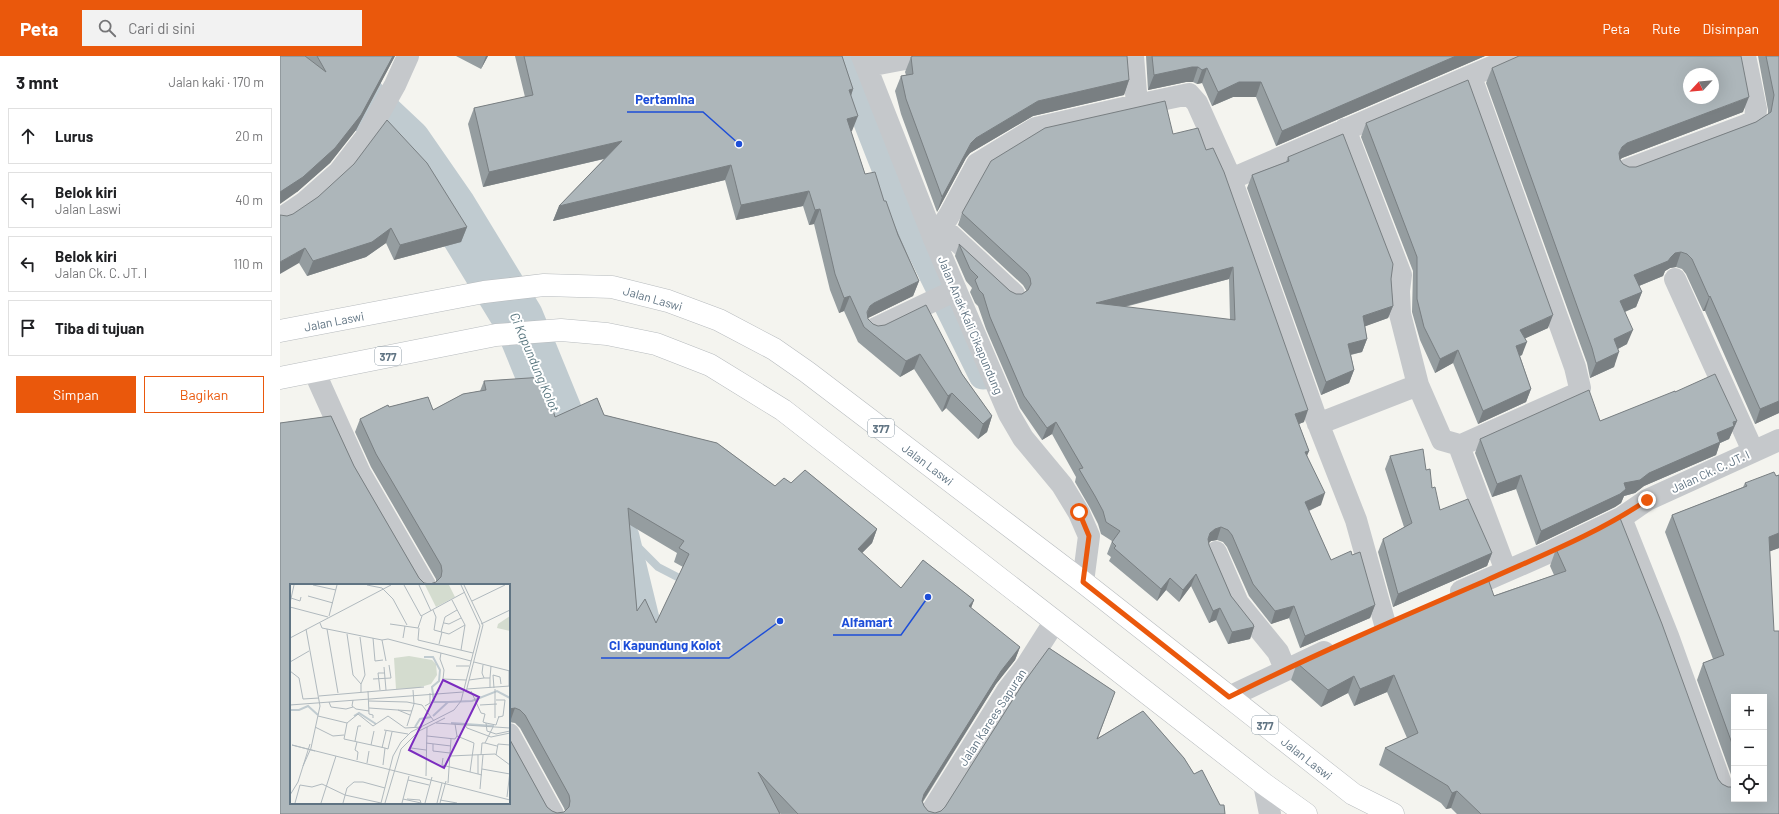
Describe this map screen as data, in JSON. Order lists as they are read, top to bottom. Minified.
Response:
{"streets":{"main road":["Jalan Laswi","377"],"street":["Jalan Anak Kali Cikapundung","Jalan Ck. C. JT. I","Jalan Karees Sapuran"]},"crossings":[["Jalan Laswi","Jalan Anak Kali Cikapundung"],["Jalan Laswi","377"],["377","Jalan Karees Sapuran"]],"water":["Ci Kapundung Kolot"],"places":["Pertamina","Alfamart","Ci Kapundung Kolot"],"north":"bottom left","page":{"header":"Peta","search":"Cari di sini","nav":["Peta","Rute","Disimpan"],"heading":["3 mnt","Jalan kaki · 170 m"],"list":[["Lurus","20 m"],["Belok kiri","Jalan Laswi","40 m"],["Belok kiri","Jalan Ck. C. JT. I","110 m"],"Tiba di tujuan"],"buttons":["Simpan","Bagikan"],"map_buttons":["+","−"]}}
